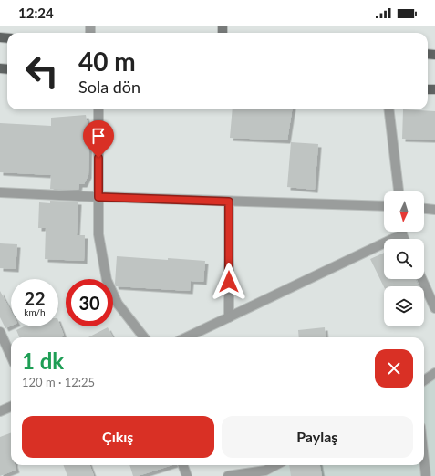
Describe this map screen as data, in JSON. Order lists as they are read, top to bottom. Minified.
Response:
{"north":"bottom","page":{"status":"12:24","turn":["40 m","Sola dön"],"speed":"22 km/h","limit":"30","heading":["1 dk","120 m · 12:25"],"buttons":["Çıkış","Paylaş"]}}
